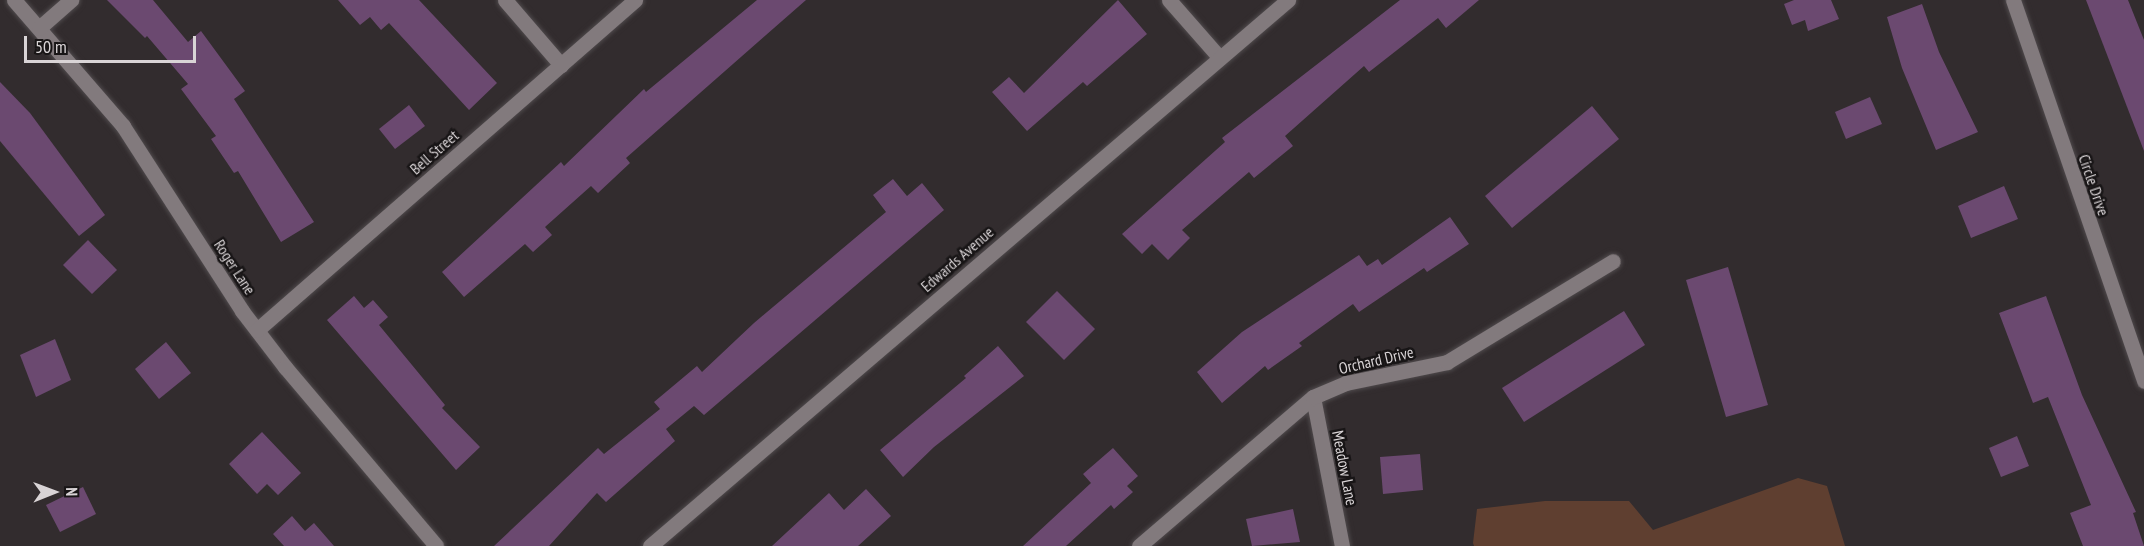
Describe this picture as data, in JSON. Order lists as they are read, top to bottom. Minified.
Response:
{"streets":{"street":["Bell Street","Circle Drive","Edwards Avenue","Roger Lane","Orchard Drive","Meadow Lane"]},"crossings":[["Bell Street","Roger Lane"],["Orchard Drive","Meadow Lane"]],"scale_bar":"50 m","north":"right"}
